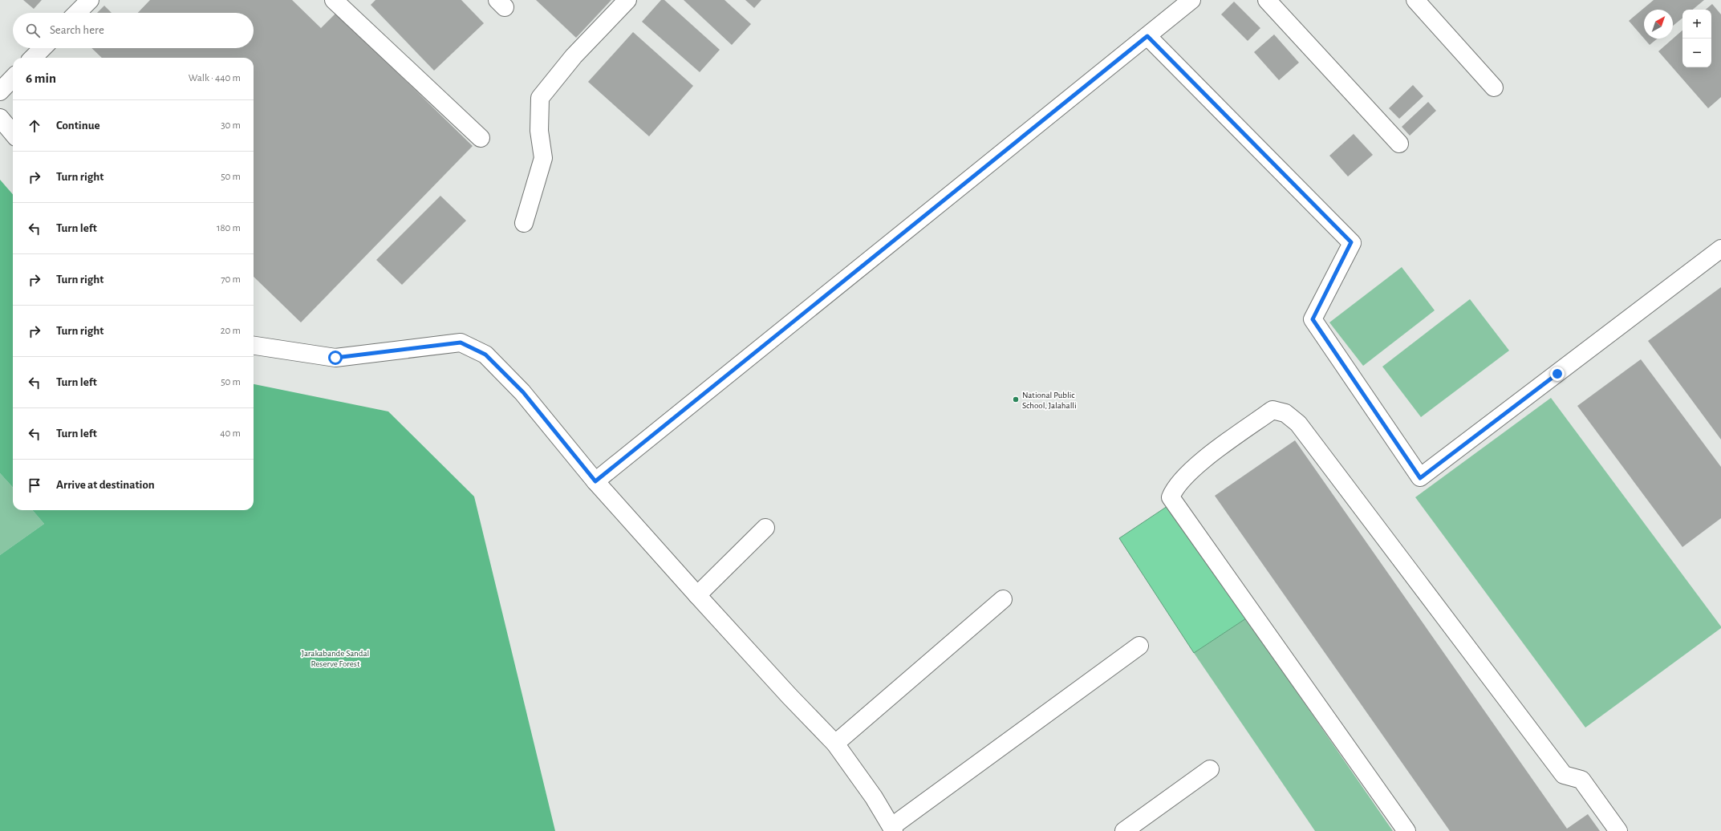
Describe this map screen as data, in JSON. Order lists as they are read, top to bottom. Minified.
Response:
{"parks":["Jarakabande Sandal Reserve Forest"],"places":["National Public School, Jalahalli"],"north":"top right","page":{"map_buttons":["+","−"],"search":"Search here","heading":["6 min","Walk · 440 m"],"list":[["Continue","30 m"],["Turn right","50 m"],["Turn left","180 m"],["Turn right","70 m"],["Turn right","20 m"],["Turn left","50 m"],["Turn left","40 m"],"Arrive at destination"]}}
